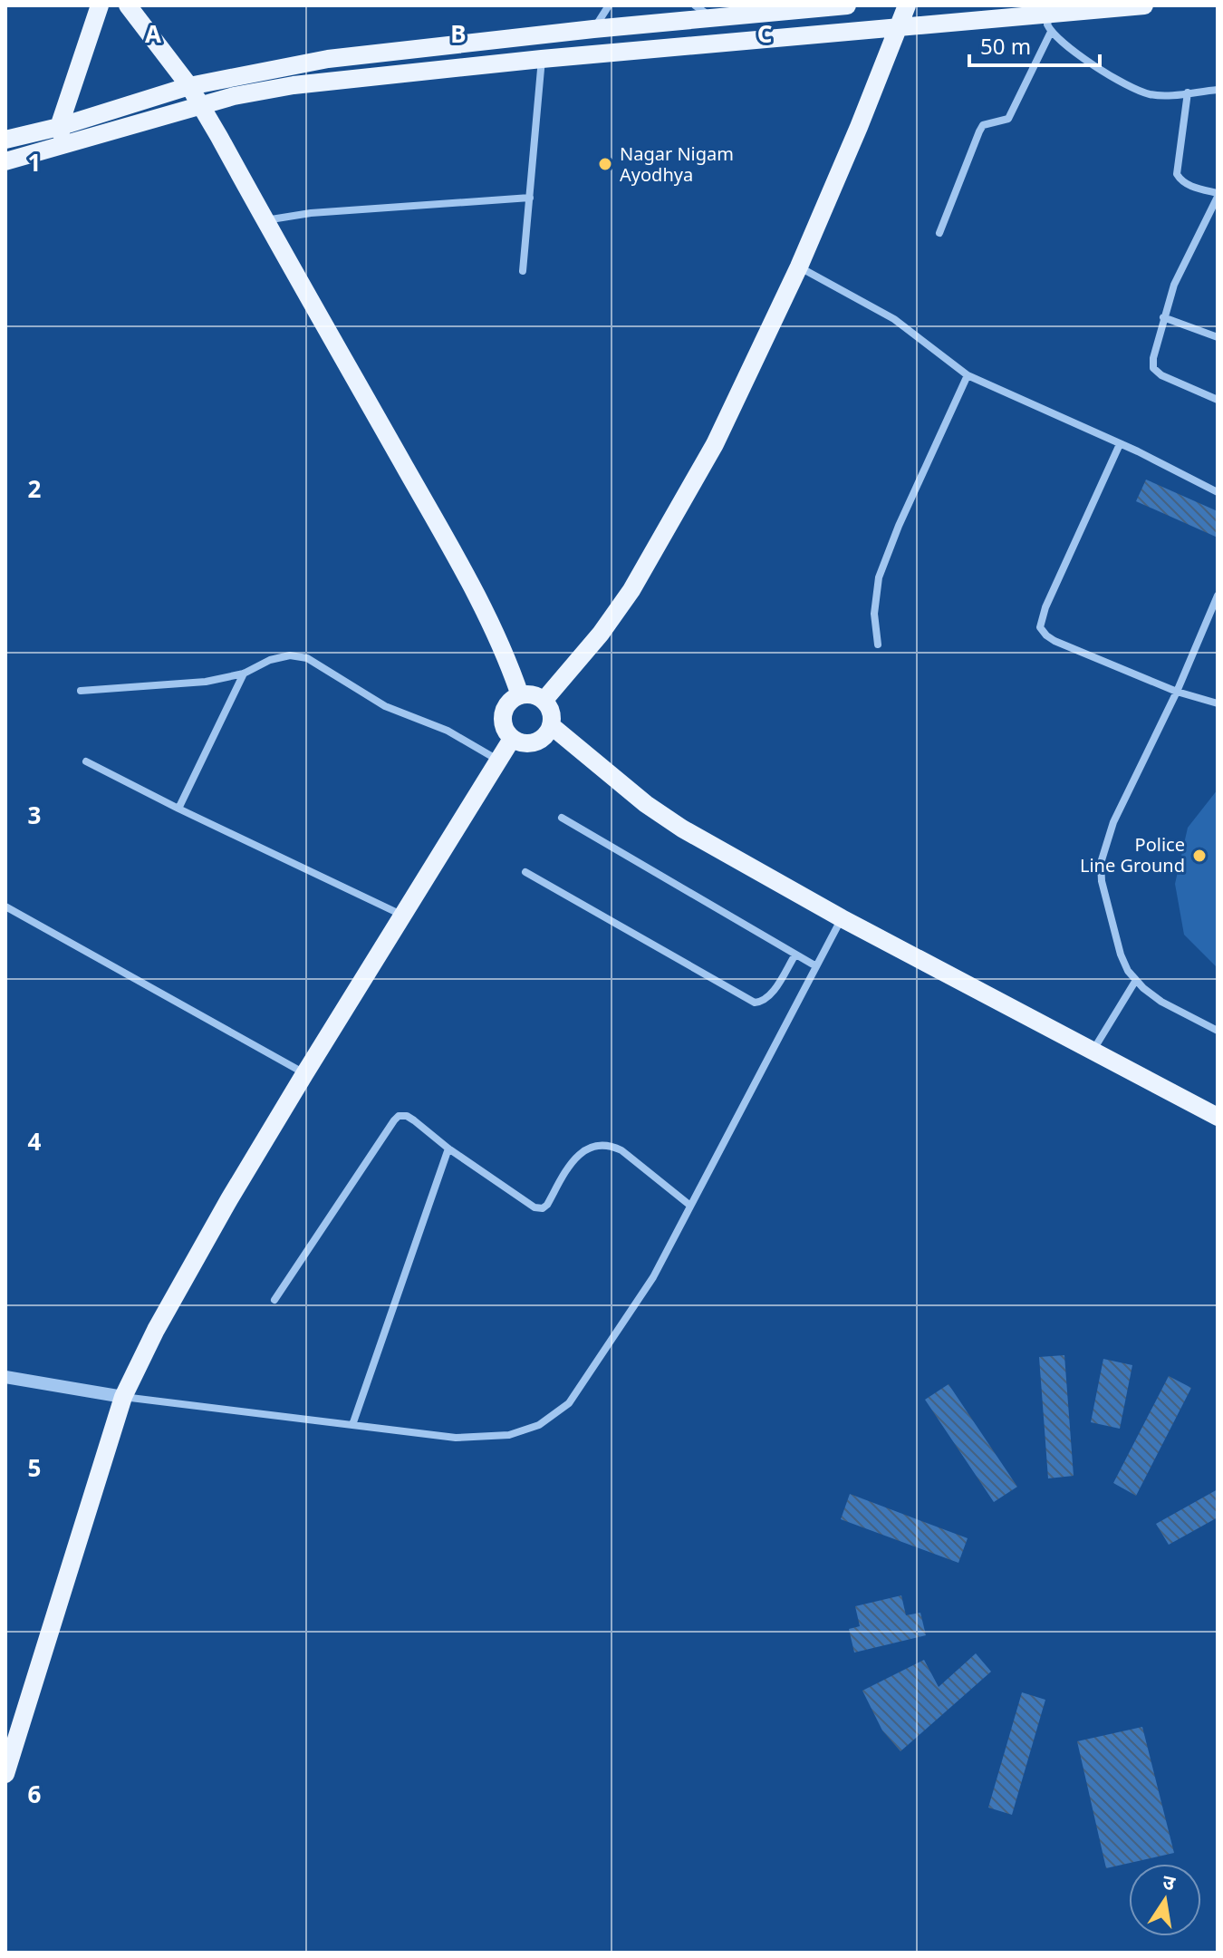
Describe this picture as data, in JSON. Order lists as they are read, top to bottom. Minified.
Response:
{"places":["Nagar Nigam Ayodhya","Police Line Ground"],"scale_bar":"50 m","north":"top","grid":{"columns":["A","B","C"],"rows":["1","2","3","4","5","6"]}}
